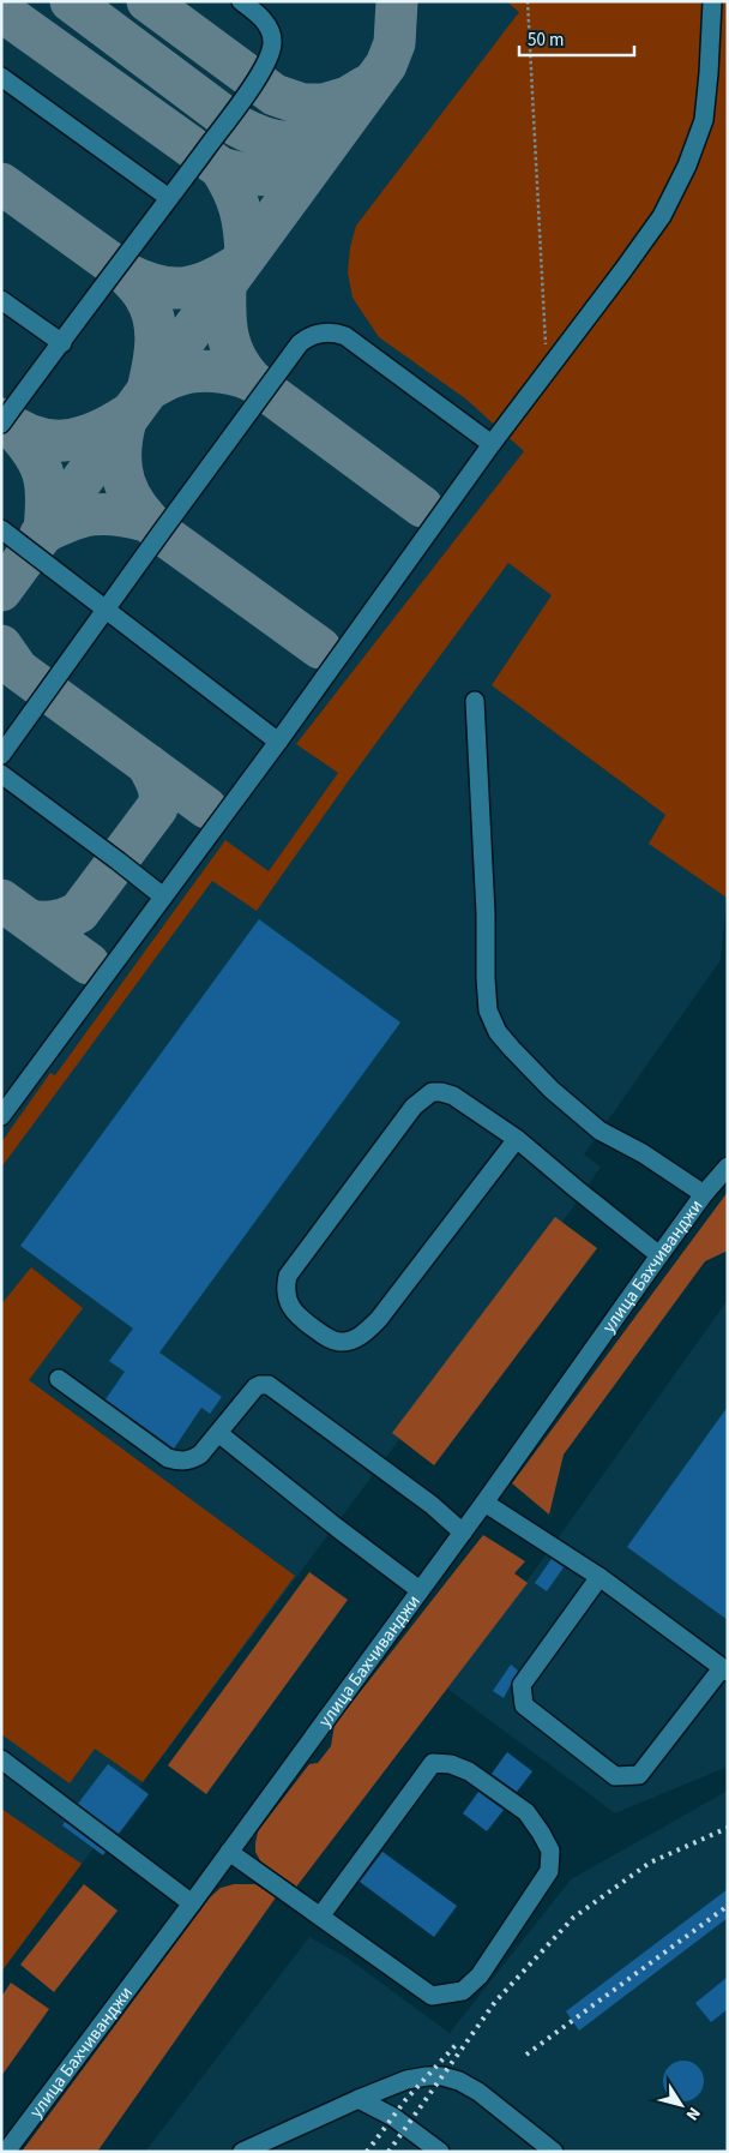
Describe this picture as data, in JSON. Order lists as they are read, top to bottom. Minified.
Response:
{"streets":{"street":["улица Бахчиванджи"]},"scale_bar":"50 m","north":"bottom right"}
